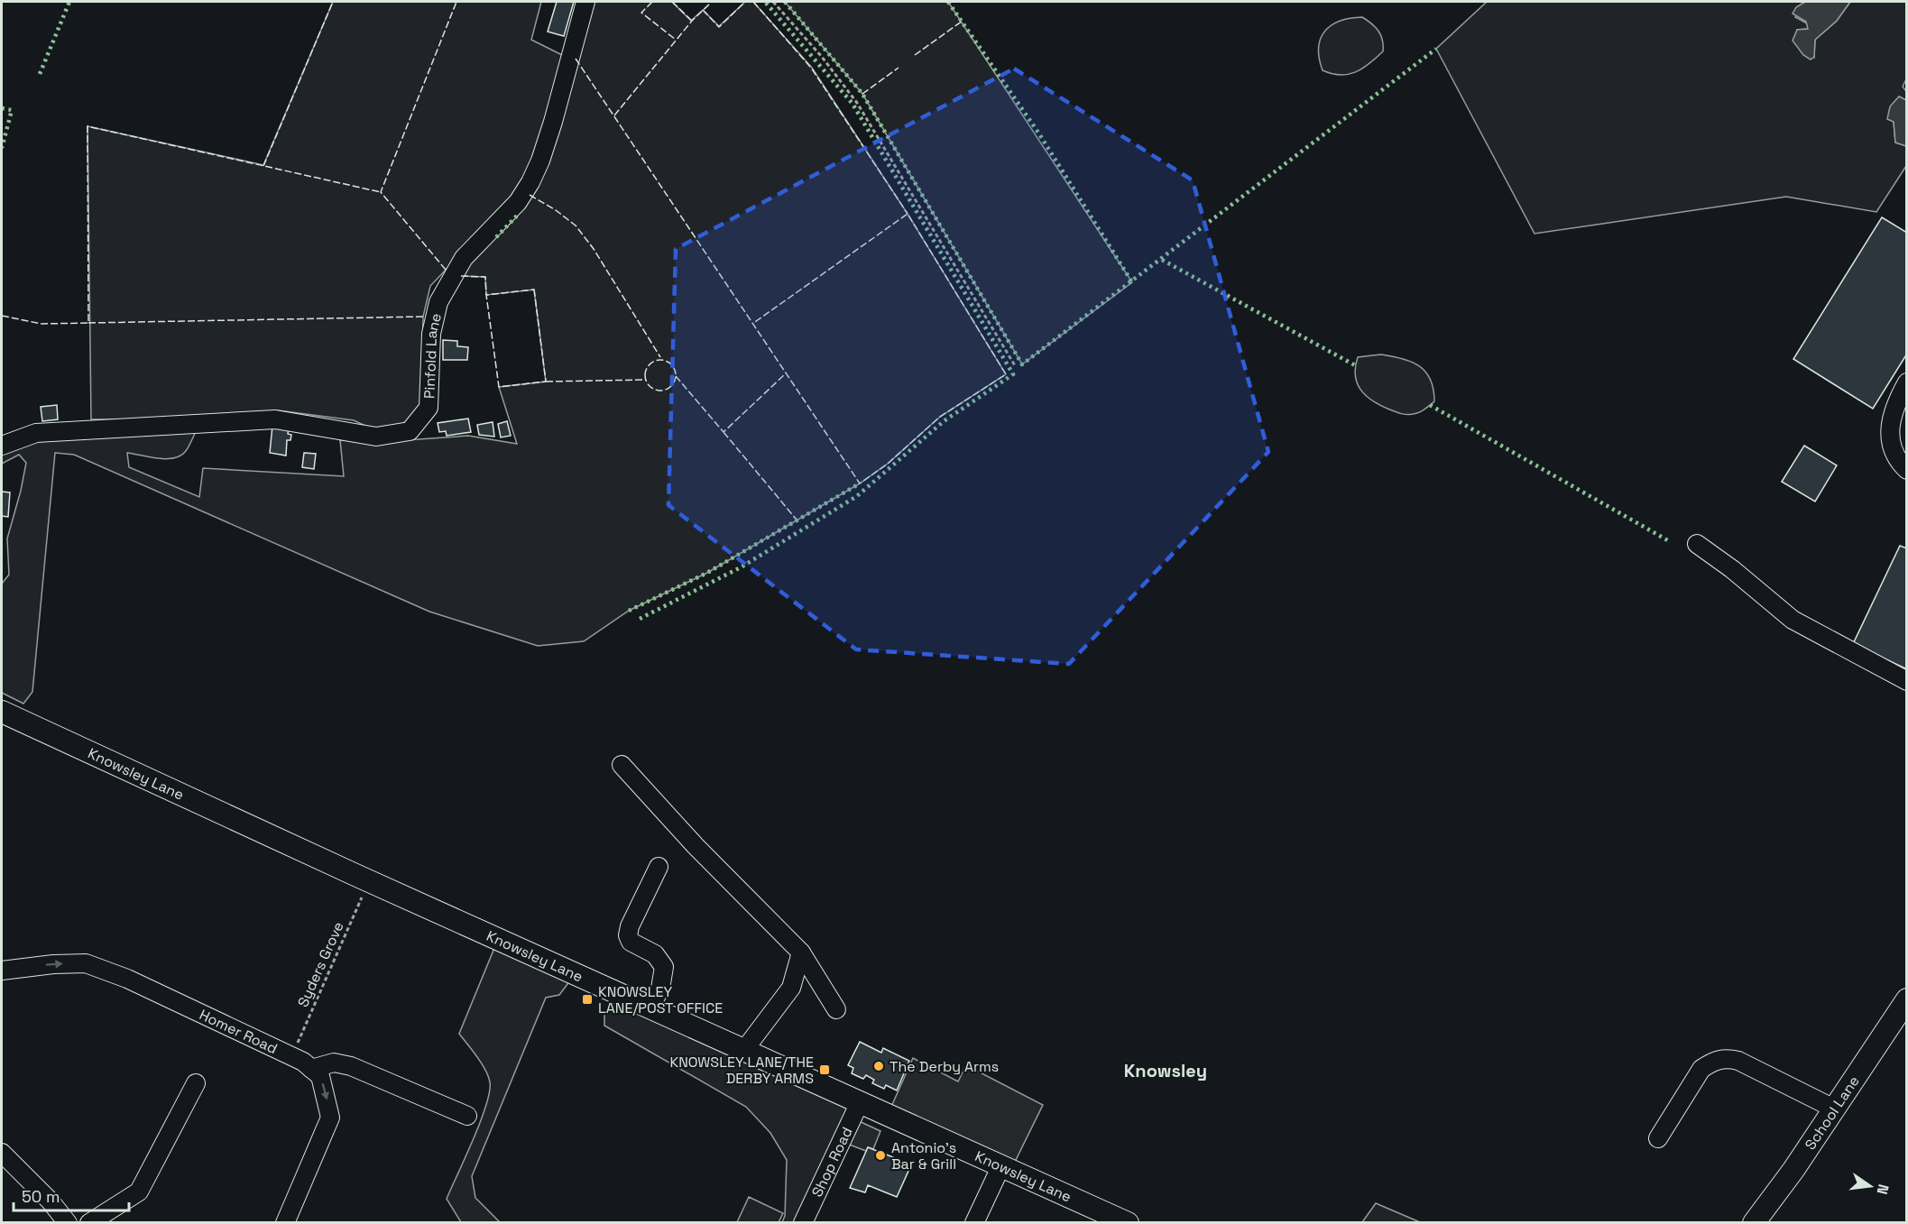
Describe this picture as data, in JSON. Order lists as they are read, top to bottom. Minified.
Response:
{"streets":{"main road":["Knowsley Lane","School Lane"],"street":["Pinfold Lane","Homer Road","Shop Road"],"path":["Syders Grove"]},"crossings":[["Knowsley Lane","Syders Grove"],["Knowsley Lane","Shop Road"],["Syders Grove","Homer Road"]],"districts":["Knowsley"],"places":{"transit":["KNOWSLEY LANE/POST OFFICE","KNOWSLEY LANE/THE DERBY ARMS"],"other":["The Derby Arms","Antonio's Bar & Grill"]},"scale_bar":"50 m","north":"right"}
